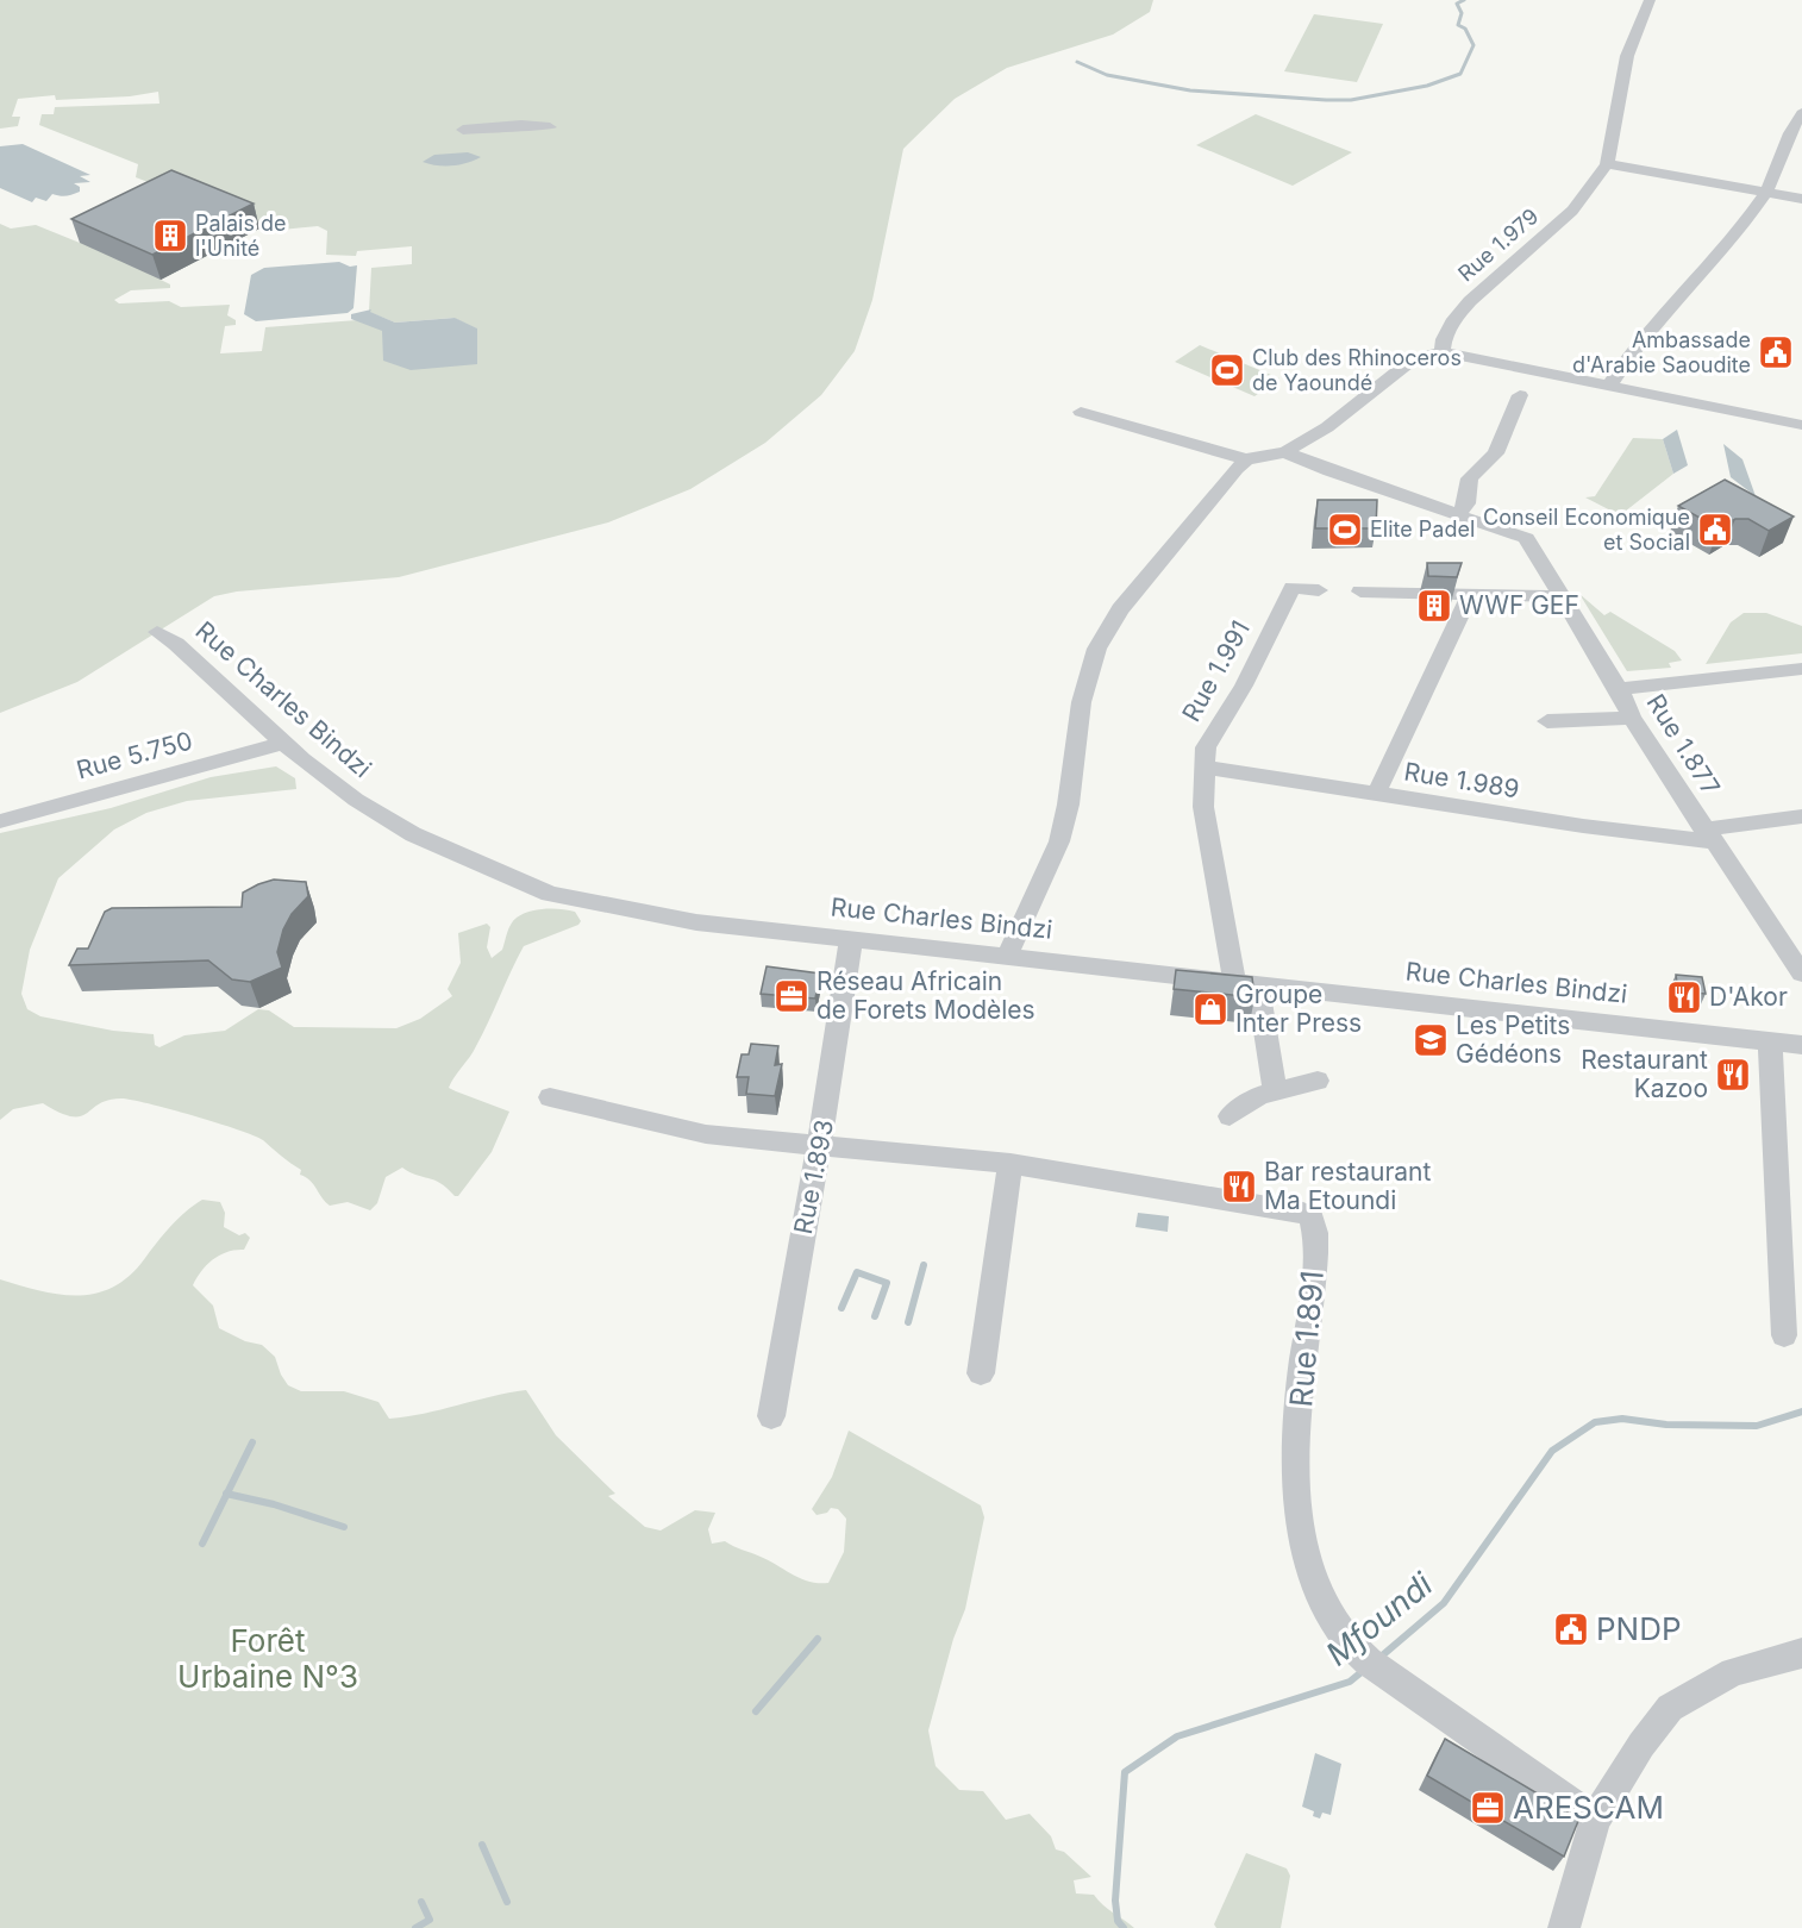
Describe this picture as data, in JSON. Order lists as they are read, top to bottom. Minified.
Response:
{"streets":{"street":["Rue 1.979","Rue 1.991","Rue Charles Bindzi","Rue 1.877","Rue 5.750","Rue 1.989","Rue 1.893","Rue 1.891"]},"crossings":[["Rue 1.991","Rue Charles Bindzi"],["Rue 1.991","Rue 1.989"],["Rue Charles Bindzi","Rue 5.750"],["Rue Charles Bindzi","Rue 1.893"],["Rue 1.877","Rue 1.989"],["Rue 1.893","Rue 1.891"]],"water":["Mfoundi"],"parks":["Forêt Urbaine N°3"],"places":{"building":["Palais de l'Unité","WWF GEF"],"public building":["Ambassade d'Arabie Saoudite","Conseil Economique et Social","PNDP"],"sports":["Club des Rhinoceros de Yaoundé","Elite Padel"],"office":["Réseau Africain de Forets Modèles","ARESCAM"],"restaurant":["D'Akor","Restaurant Kazoo","Bar restaurant Ma Etoundi"],"shop":["Groupe Inter Press"],"school or university":["Les Petits Gédéons"]}}
